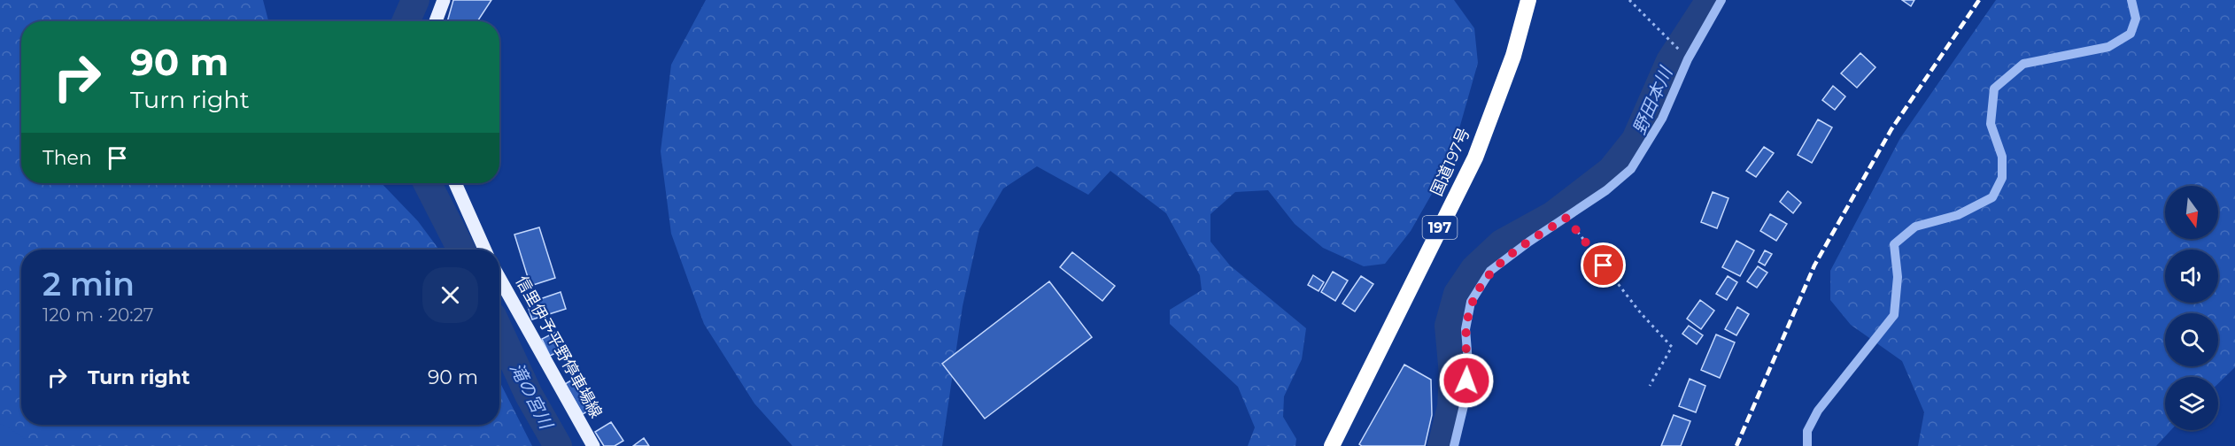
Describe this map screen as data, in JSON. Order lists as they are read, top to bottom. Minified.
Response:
{"streets":{"highway":["国道197号","197"],"main road":["信里伊予平野停車場線"]},"water":["野田本川","滝の宮川"],"north":"bottom","page":{"turn":["90 m","Turn right"],"then":"Then","heading":["2 min","120 m · 20:27"],"list":[{"name":"Turn right","value":"90 m"}]}}
